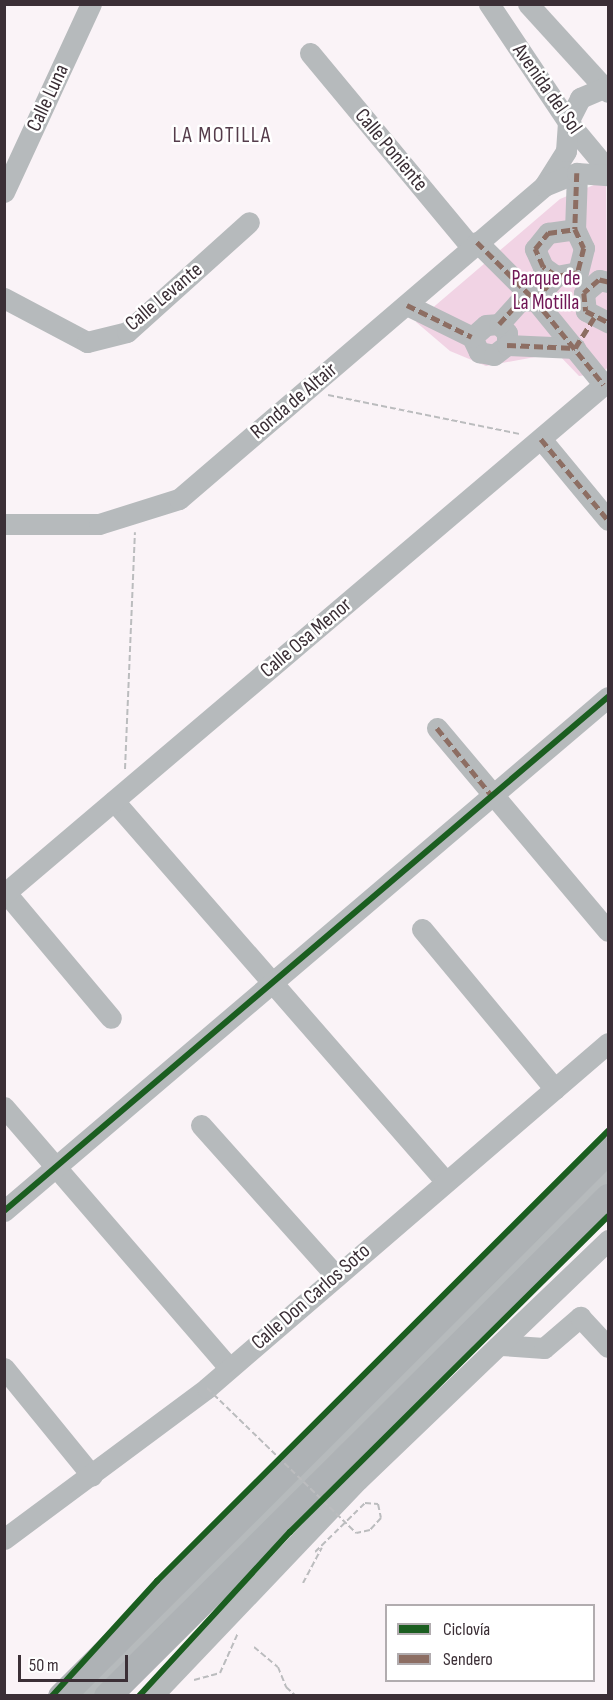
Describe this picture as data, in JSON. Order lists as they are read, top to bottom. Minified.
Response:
{"streets":{"street":["Avenida del Sol","Calle Luna","Calle Poniente","Calle Levante","Ronda de Altair","Calle Osa Menor","Calle Don Carlos Soto"]},"crossings":[["Avenida del Sol","Ronda de Altair"],["Calle Poniente","Ronda de Altair"],["Calle Poniente","Calle Osa Menor"]],"districts":["LA MOTILLA"],"parks":["Parque de La Motilla"],"legend":["Ciclovía","Sendero"],"scale_bar":"50 m"}
